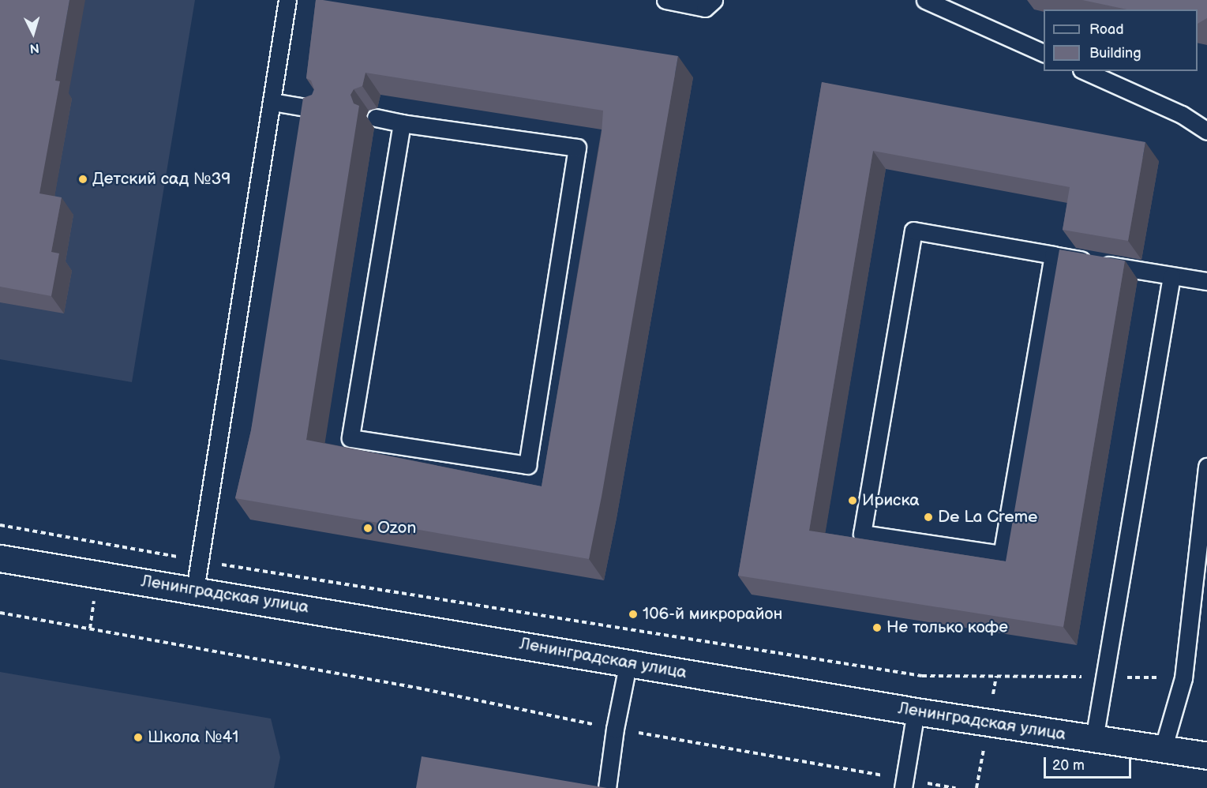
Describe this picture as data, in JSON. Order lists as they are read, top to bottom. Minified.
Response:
{"streets":{"street":["Ленинградская улица"]},"places":["Детский сад №39","Ириска","De La Creme","Ozon","106-й микрорайон","Не только кофе","Школа №41"],"legend":["Road","Building"],"scale_bar":"20 m","north":"bottom"}
